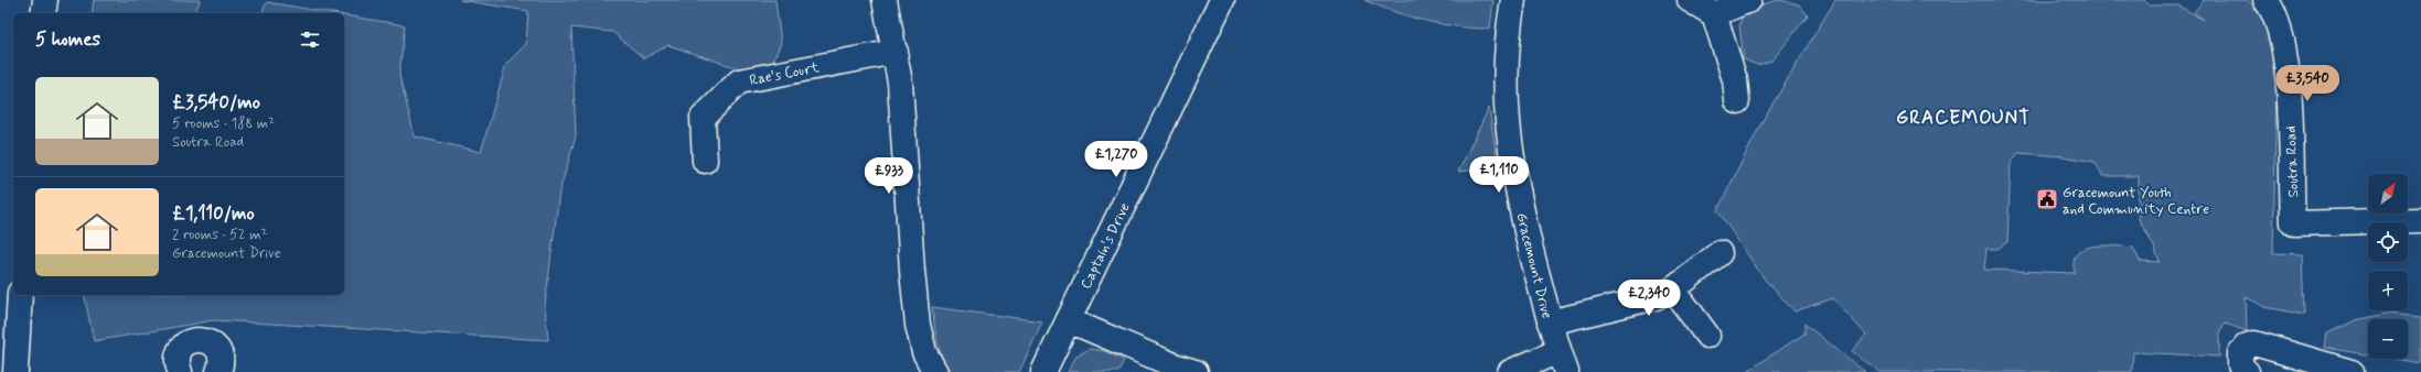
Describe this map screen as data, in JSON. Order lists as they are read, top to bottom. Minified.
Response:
{"streets":{"street":["Rae's Court","Soutra Road","Captain's Drive","Gracemount Drive"]},"districts":["GRACEMOUNT"],"places":{"public building":["Gracemount Youth and Community Centre"]},"north":"top right","page":{"heading":"5 homes","price":["£3,540","£1,270","£1,110","£933","£2,340"],"list":[{"name":"£3,540/mo","note":"5 rooms · 188 m² · Soutra Road"},{"name":"£1,110/mo","note":"2 rooms · 52 m² · Gracemount Drive"}],"map_buttons":["+","−"]}}
